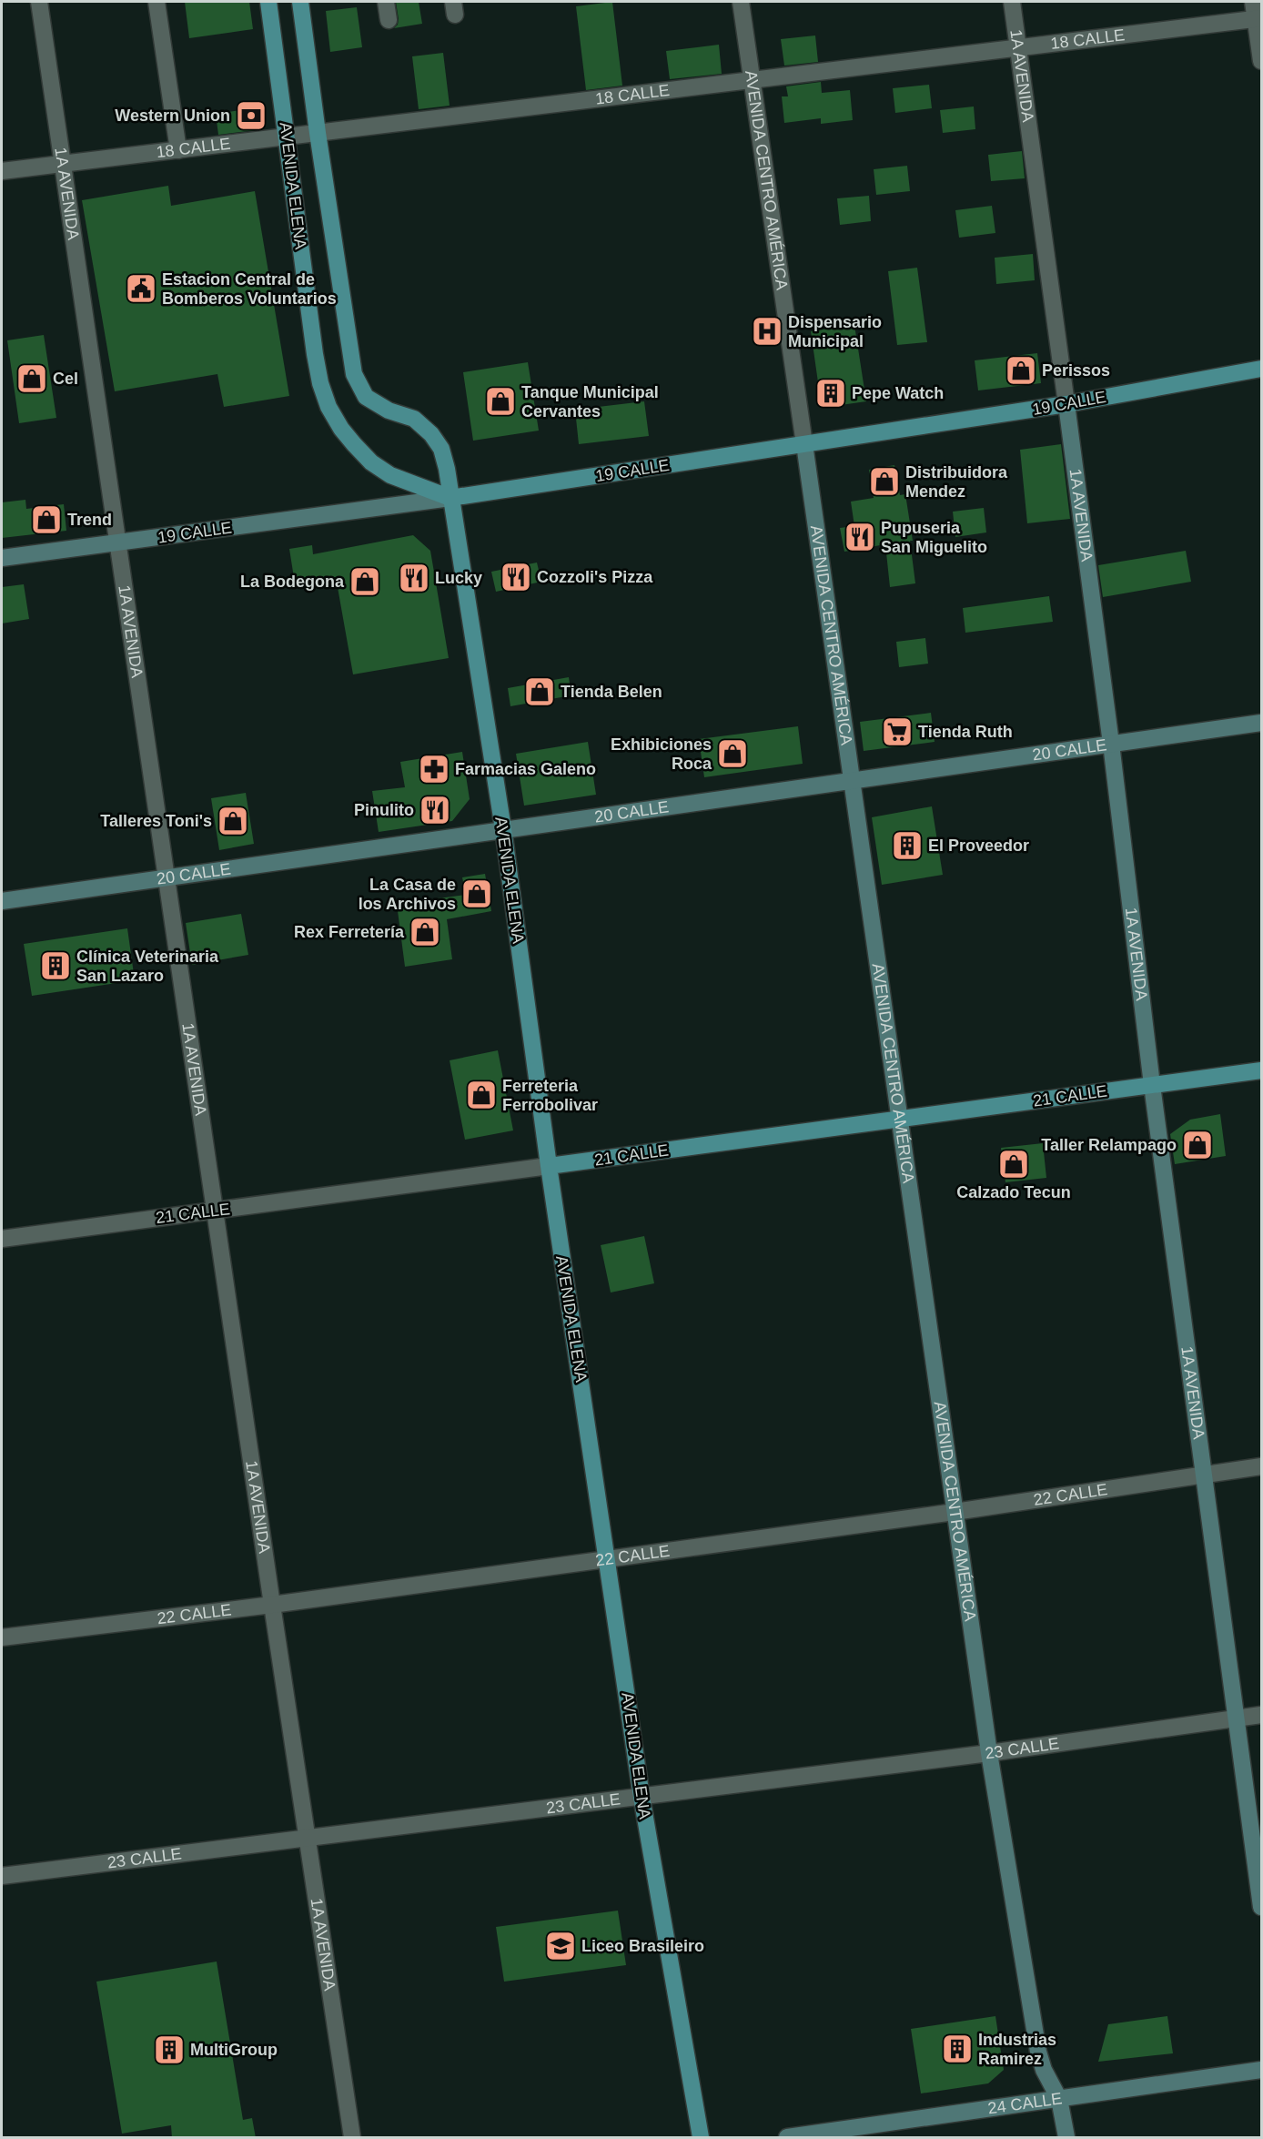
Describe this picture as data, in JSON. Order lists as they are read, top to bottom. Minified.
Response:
{"streets":{"main road":["AVENIDA ELENA","19 CALLE","21 CALLE"],"street":["18 CALLE","1A AVENIDA","AVENIDA CENTRO AMÉRICA","20 CALLE","22 CALLE","23 CALLE","24 CALLE"]},"crossings":[["18 CALLE","1A AVENIDA"],["18 CALLE","AVENIDA CENTRO AMÉRICA"],["18 CALLE","AVENIDA ELENA"],["1A AVENIDA","19 CALLE"],["1A AVENIDA","20 CALLE"],["1A AVENIDA","21 CALLE"],["1A AVENIDA","22 CALLE"],["1A AVENIDA","23 CALLE"],["AVENIDA CENTRO AMÉRICA","19 CALLE"],["AVENIDA CENTRO AMÉRICA","20 CALLE"],["AVENIDA CENTRO AMÉRICA","21 CALLE"],["AVENIDA CENTRO AMÉRICA","22 CALLE"],["AVENIDA CENTRO AMÉRICA","23 CALLE"],["AVENIDA CENTRO AMÉRICA","24 CALLE"],["AVENIDA ELENA","19 CALLE"],["AVENIDA ELENA","20 CALLE"],["AVENIDA ELENA","21 CALLE"],["AVENIDA ELENA","22 CALLE"],["AVENIDA ELENA","23 CALLE"]],"places":{"bank":["Western Union"],"public building":["Estacion Central de Bomberos Voluntarios"],"hospital":["Dispensario Municipal"],"shop":["Perissos","Cel","Tanque Municipal Cervantes","Distribuidora Mendez","Trend","La Bodegona","Tienda Belen","Exhibiciones Roca","Talleres Toni's","La Casa de los Archivos","Rex Ferretería","Ferreteria Ferrobolivar","Taller Relampago","Calzado Tecun"],"building":["Pepe Watch","El Proveedor","Clínica Veterinaria San Lazaro","Industrias Ramirez","MultiGroup"],"restaurant":["Pupuseria San Miguelito","Cozzoli's Pizza","Lucky","Pinulito"],"supermarket":["Tienda Ruth"],"pharmacy":["Farmacias Galeno"],"school or university":["Liceo Brasileiro"]}}
